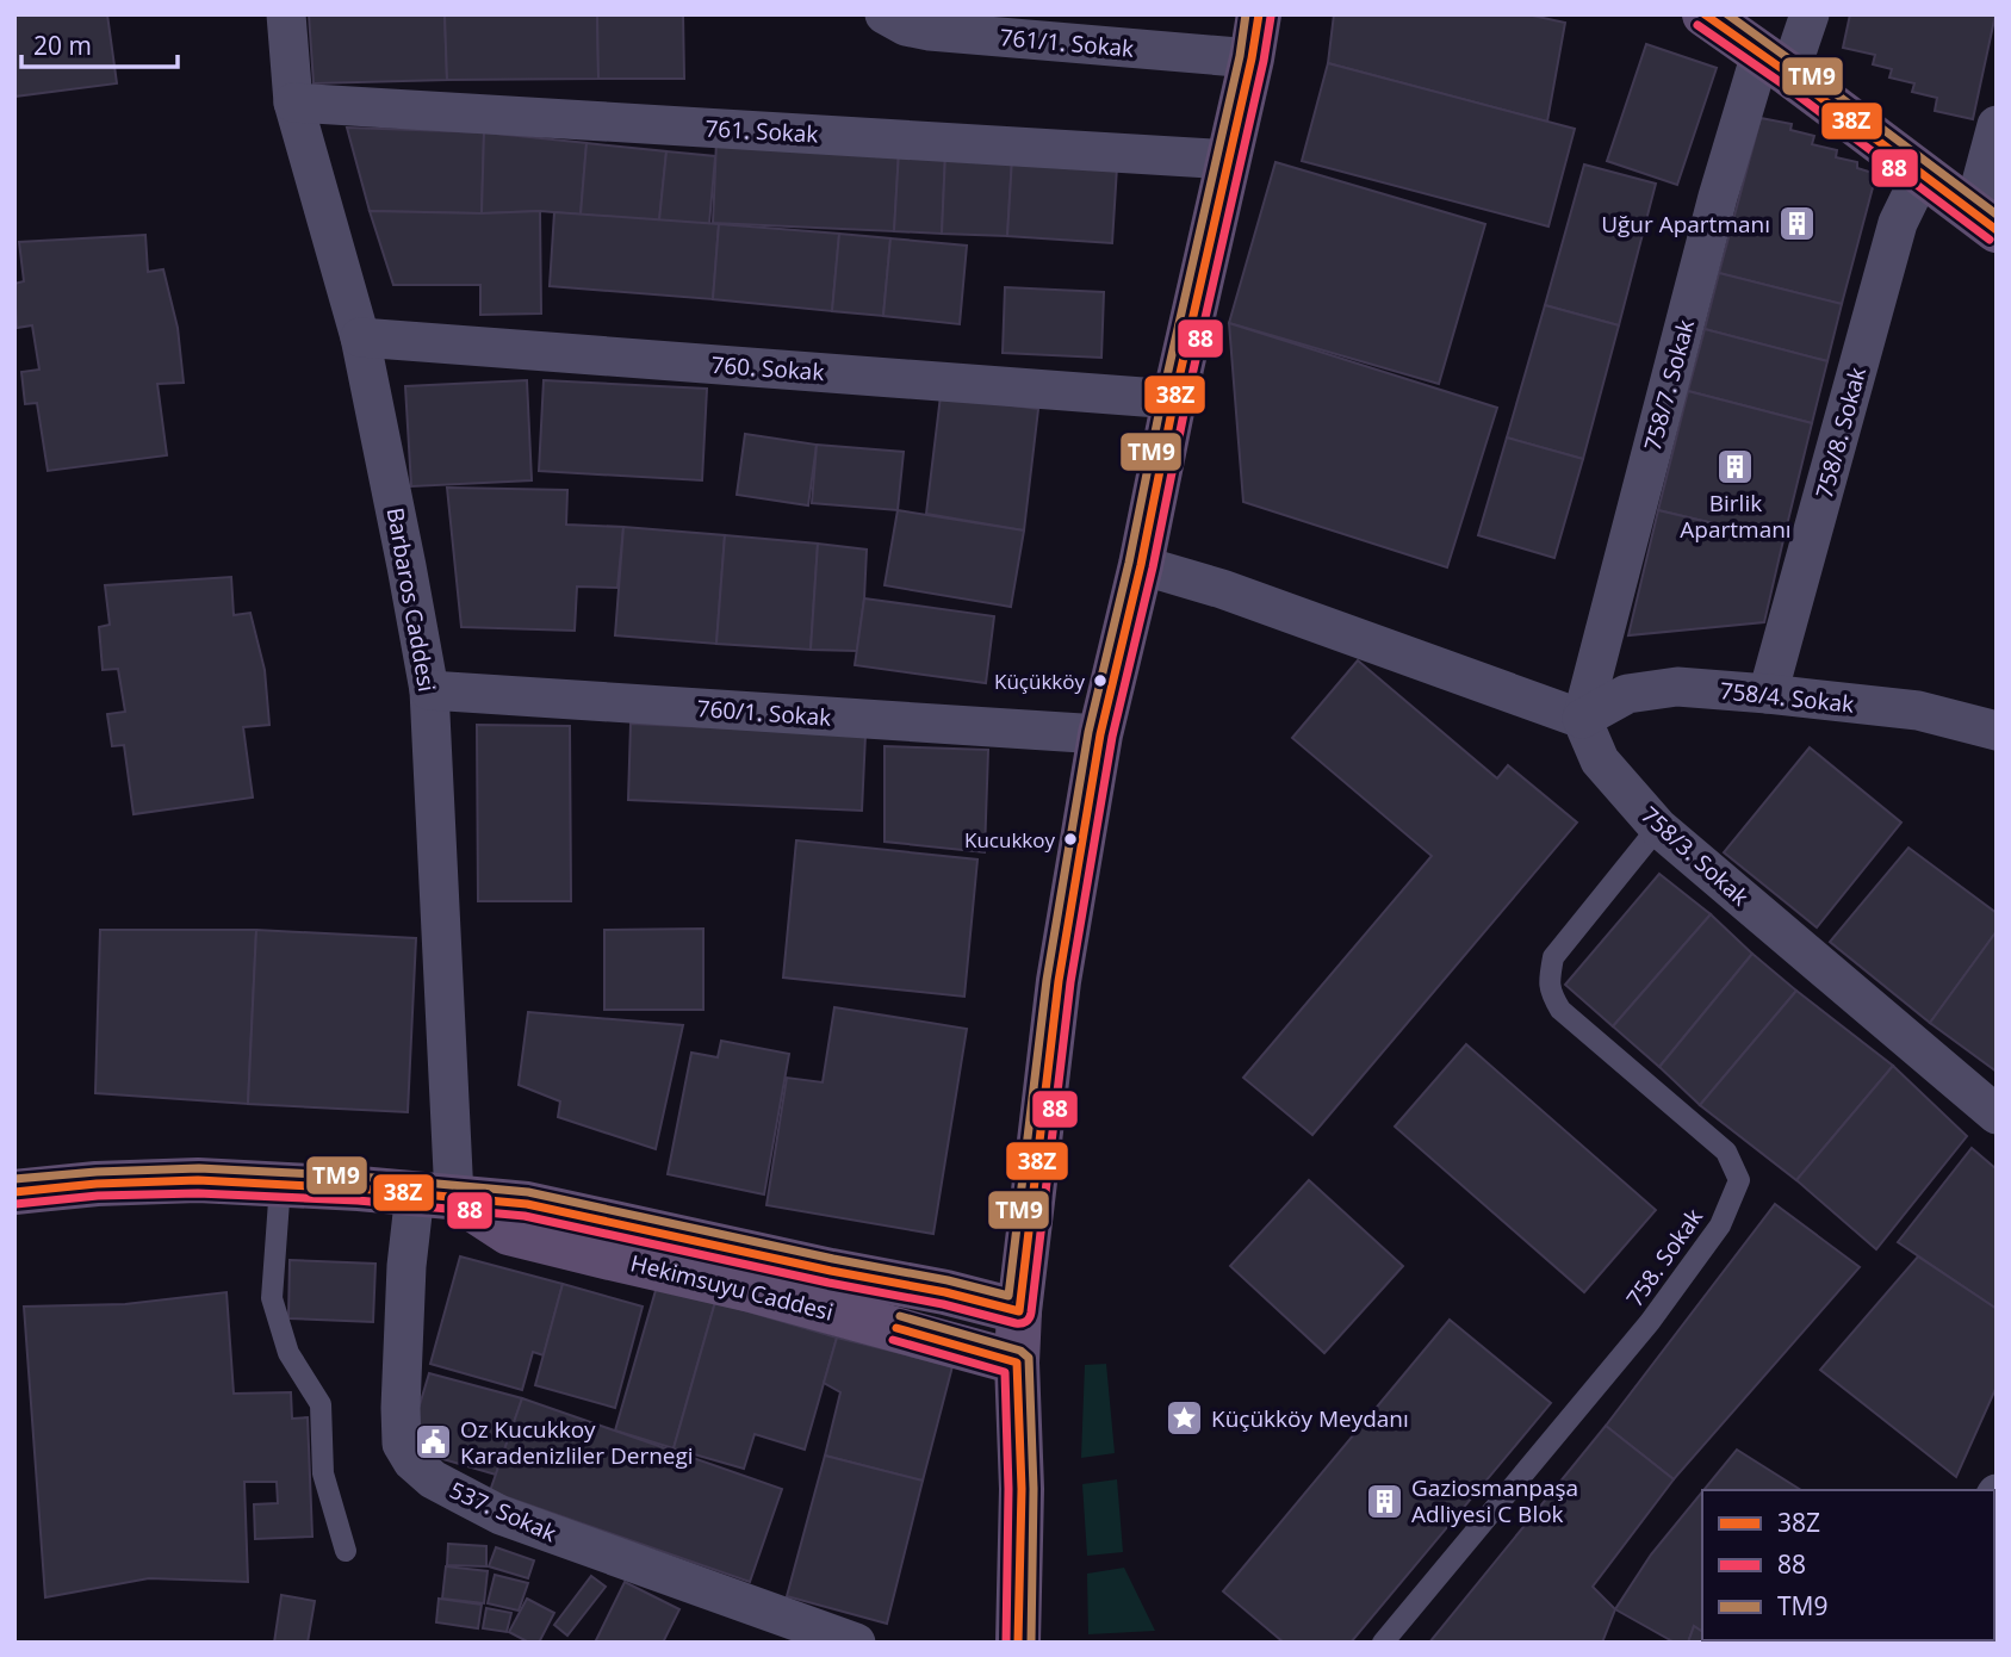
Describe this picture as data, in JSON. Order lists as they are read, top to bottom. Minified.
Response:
{"streets":{"main road":["Hekimsuyu Caddesi"],"street":["761/1. Sokak","761. Sokak","760. Sokak","758/7. Sokak","758/8. Sokak","Barbaros Caddesi","758/4. Sokak","760/1. Sokak","758/3. Sokak","537. Sokak"],"lane":["758. Sokak"]},"crossings":[["761. Sokak","Barbaros Caddesi"],["760. Sokak","Barbaros Caddesi"],["758/7. Sokak","758/4. Sokak"],["758/7. Sokak","758/3. Sokak"],["758/8. Sokak","758/4. Sokak"],["Barbaros Caddesi","760/1. Sokak"],["Barbaros Caddesi","Hekimsuyu Caddesi"],["Barbaros Caddesi","537. Sokak"],["758/4. Sokak","758/3. Sokak"],["758/3. Sokak","758. Sokak"],["Hekimsuyu Caddesi","537. Sokak"]],"places":{"building":["Uğur Apartmanı","Birlik Apartmanı","Gaziosmanpaşa Adliyesi C Blok"],"other":["Küçükköy","Kucukkoy"],"place":["Küçükköy Meydanı"],"public building":["Oz Kucukkoy Karadenizliler Dernegi"]},"lines":["transit line 38Z","transit line TM9","transit line 88"],"legend":["38Z","88","TM9"],"scale_bar":"20 m"}
